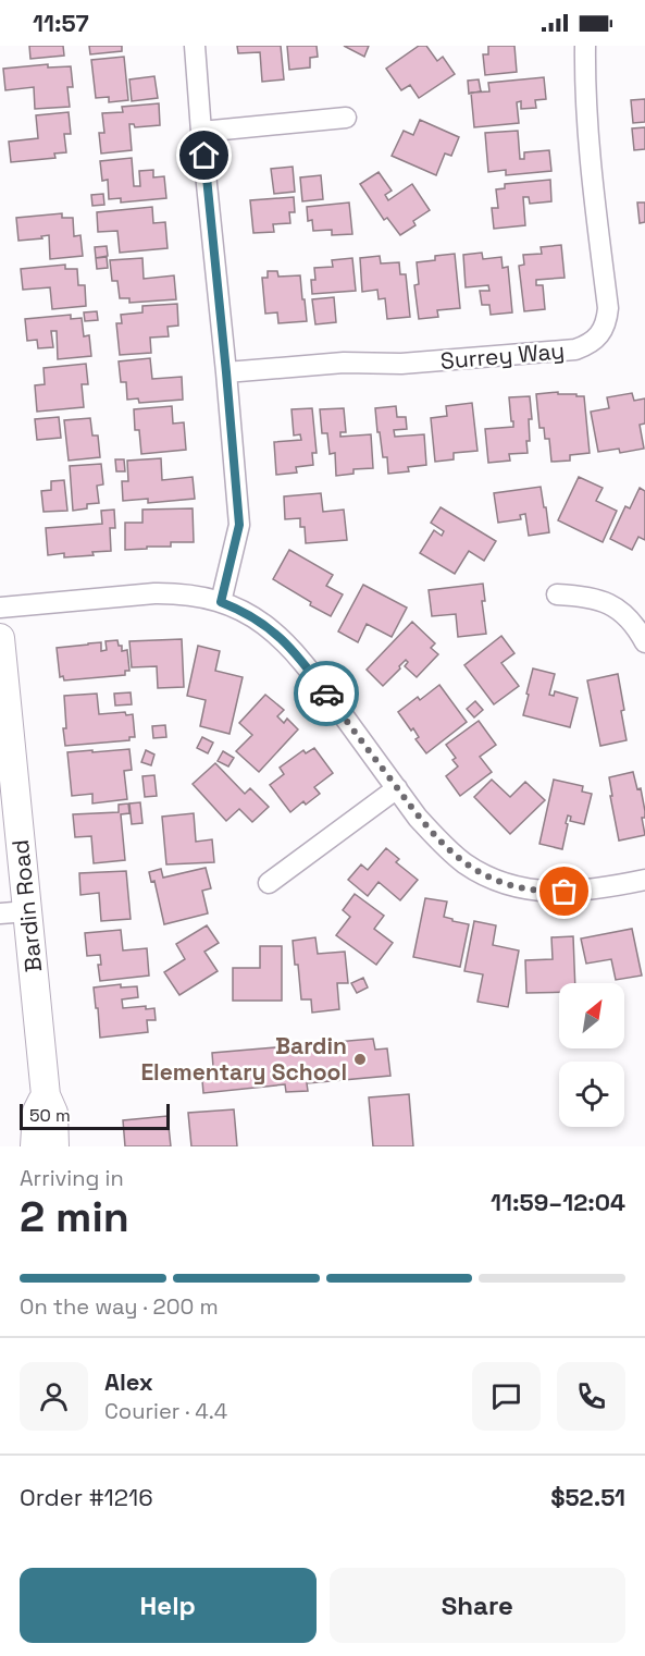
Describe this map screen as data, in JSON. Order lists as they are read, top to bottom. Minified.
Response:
{"streets":{"street":["Surrey Way","Bardin Road"]},"places":["Bardin Elementary School"],"scale_bar":"50 m","north":"top right","page":{"status":"11:57","scale":"50 m","heading":["2 min","Arriving in","11:59–12:04"],"panel":["Alex","Courier · 4.4","Order #1216","$52.51"],"bar":"On the way · 200 m","buttons":["Help","Share"]}}
